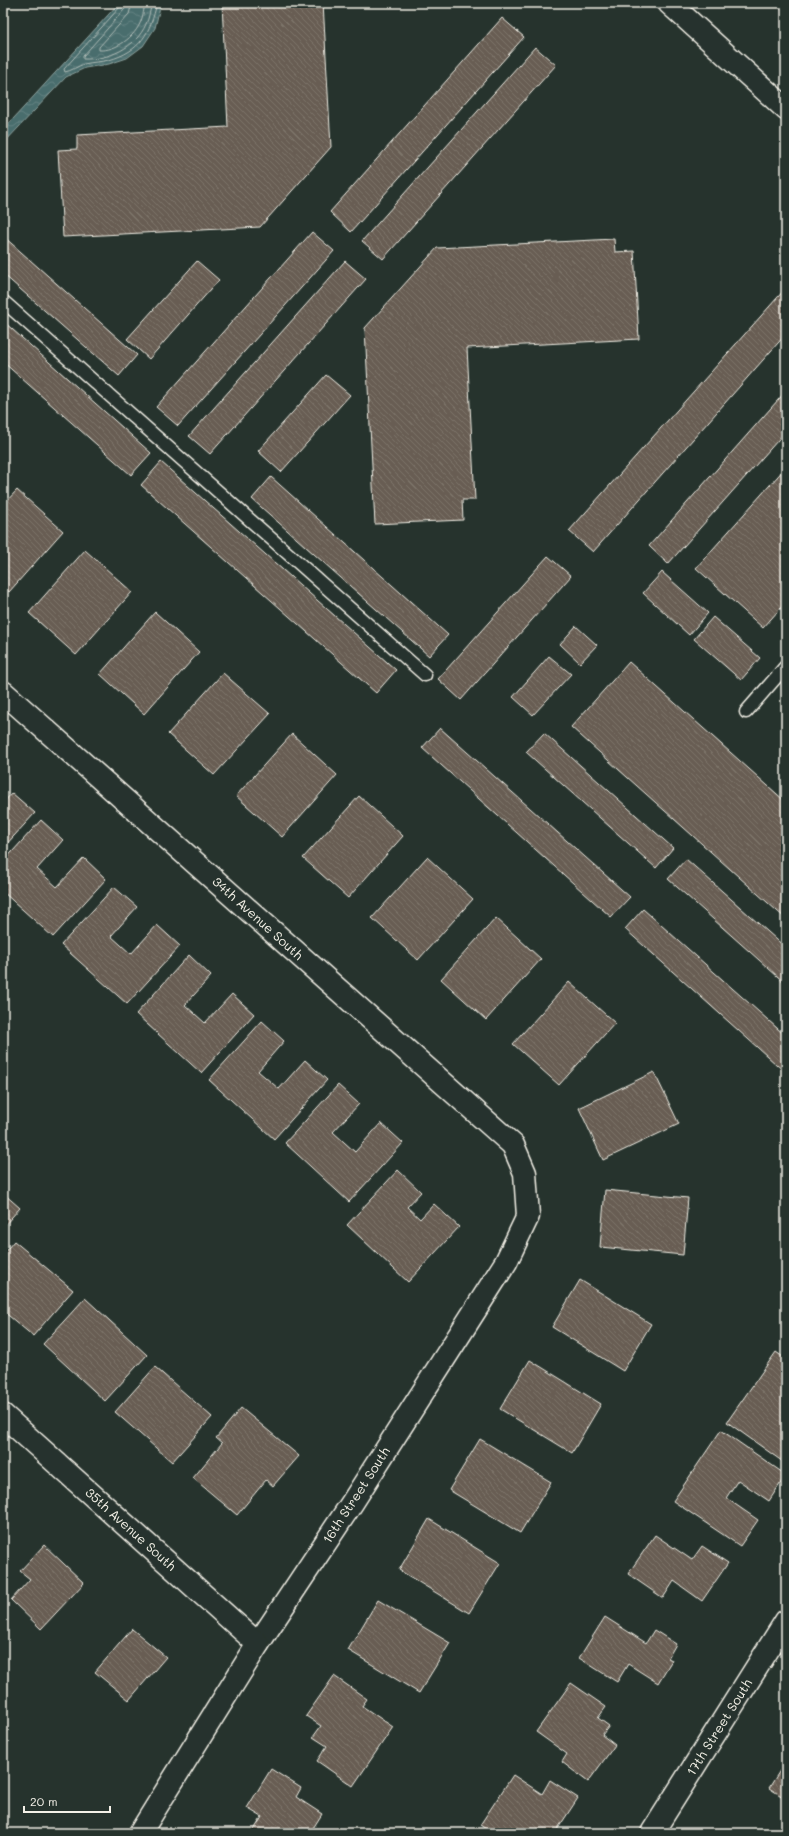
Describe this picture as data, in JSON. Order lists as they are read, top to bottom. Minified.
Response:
{"streets":{"street":["34th Avenue South","16th Street South","35th Avenue South","17th Street South"]},"crossings":[["34th Avenue South","16th Street South"],["16th Street South","35th Avenue South"]],"scale_bar":"20 m"}
